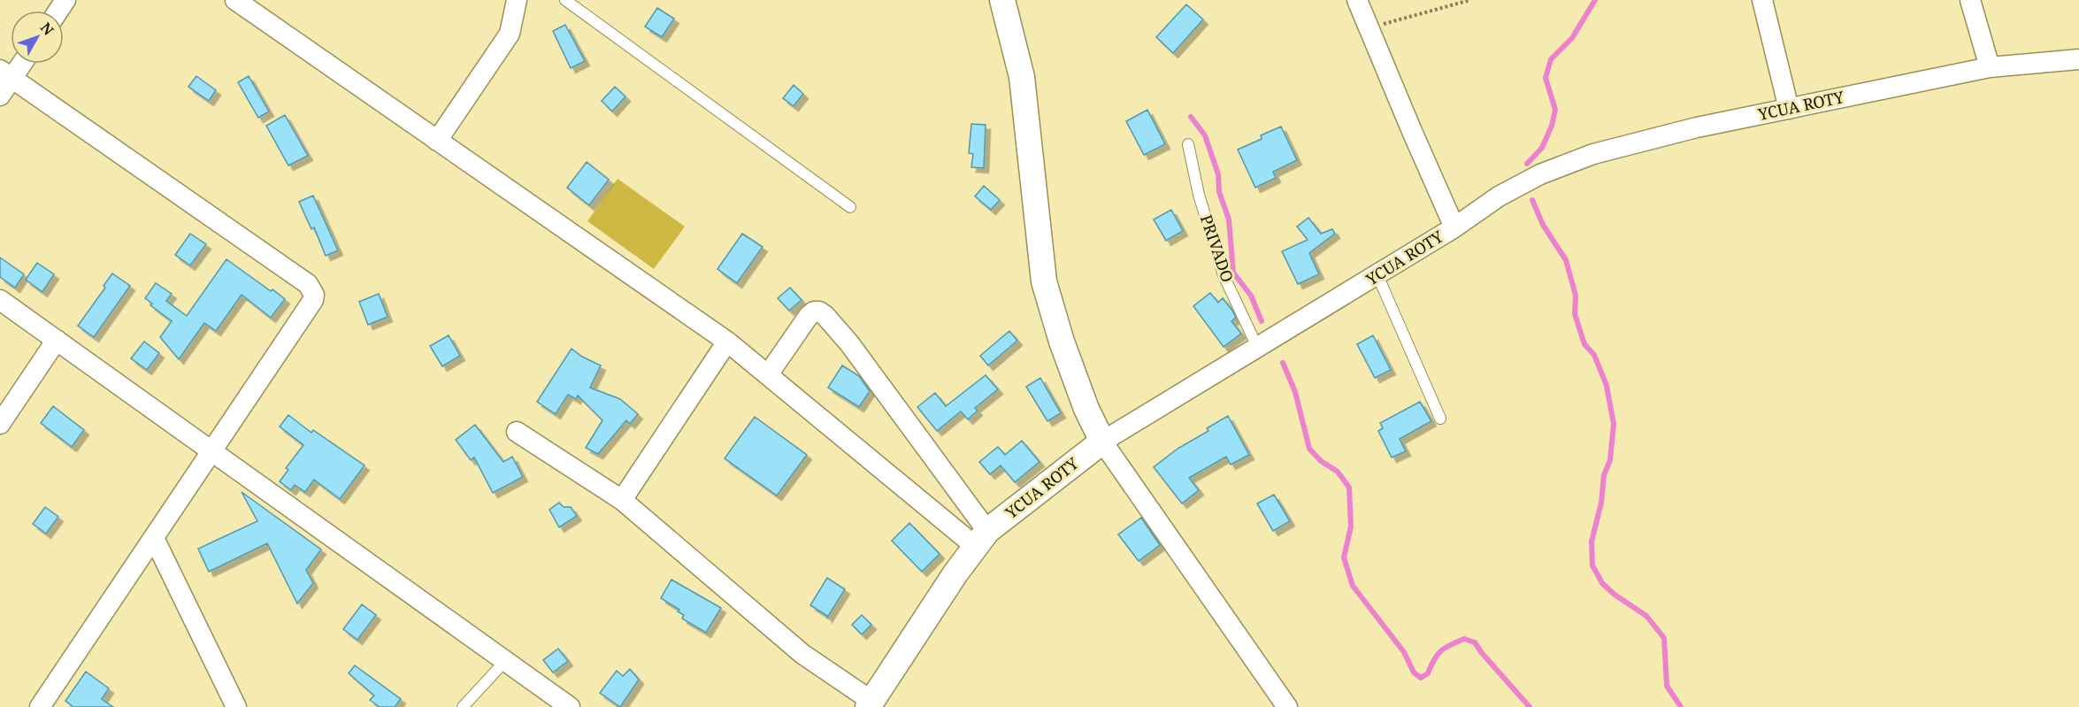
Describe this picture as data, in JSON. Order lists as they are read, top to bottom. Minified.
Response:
{"streets":{"street":["YCUA ROTY"],"lane":["PRIVADO"]},"crossings":[["YCUA ROTY","PRIVADO"]],"north":"top right"}
